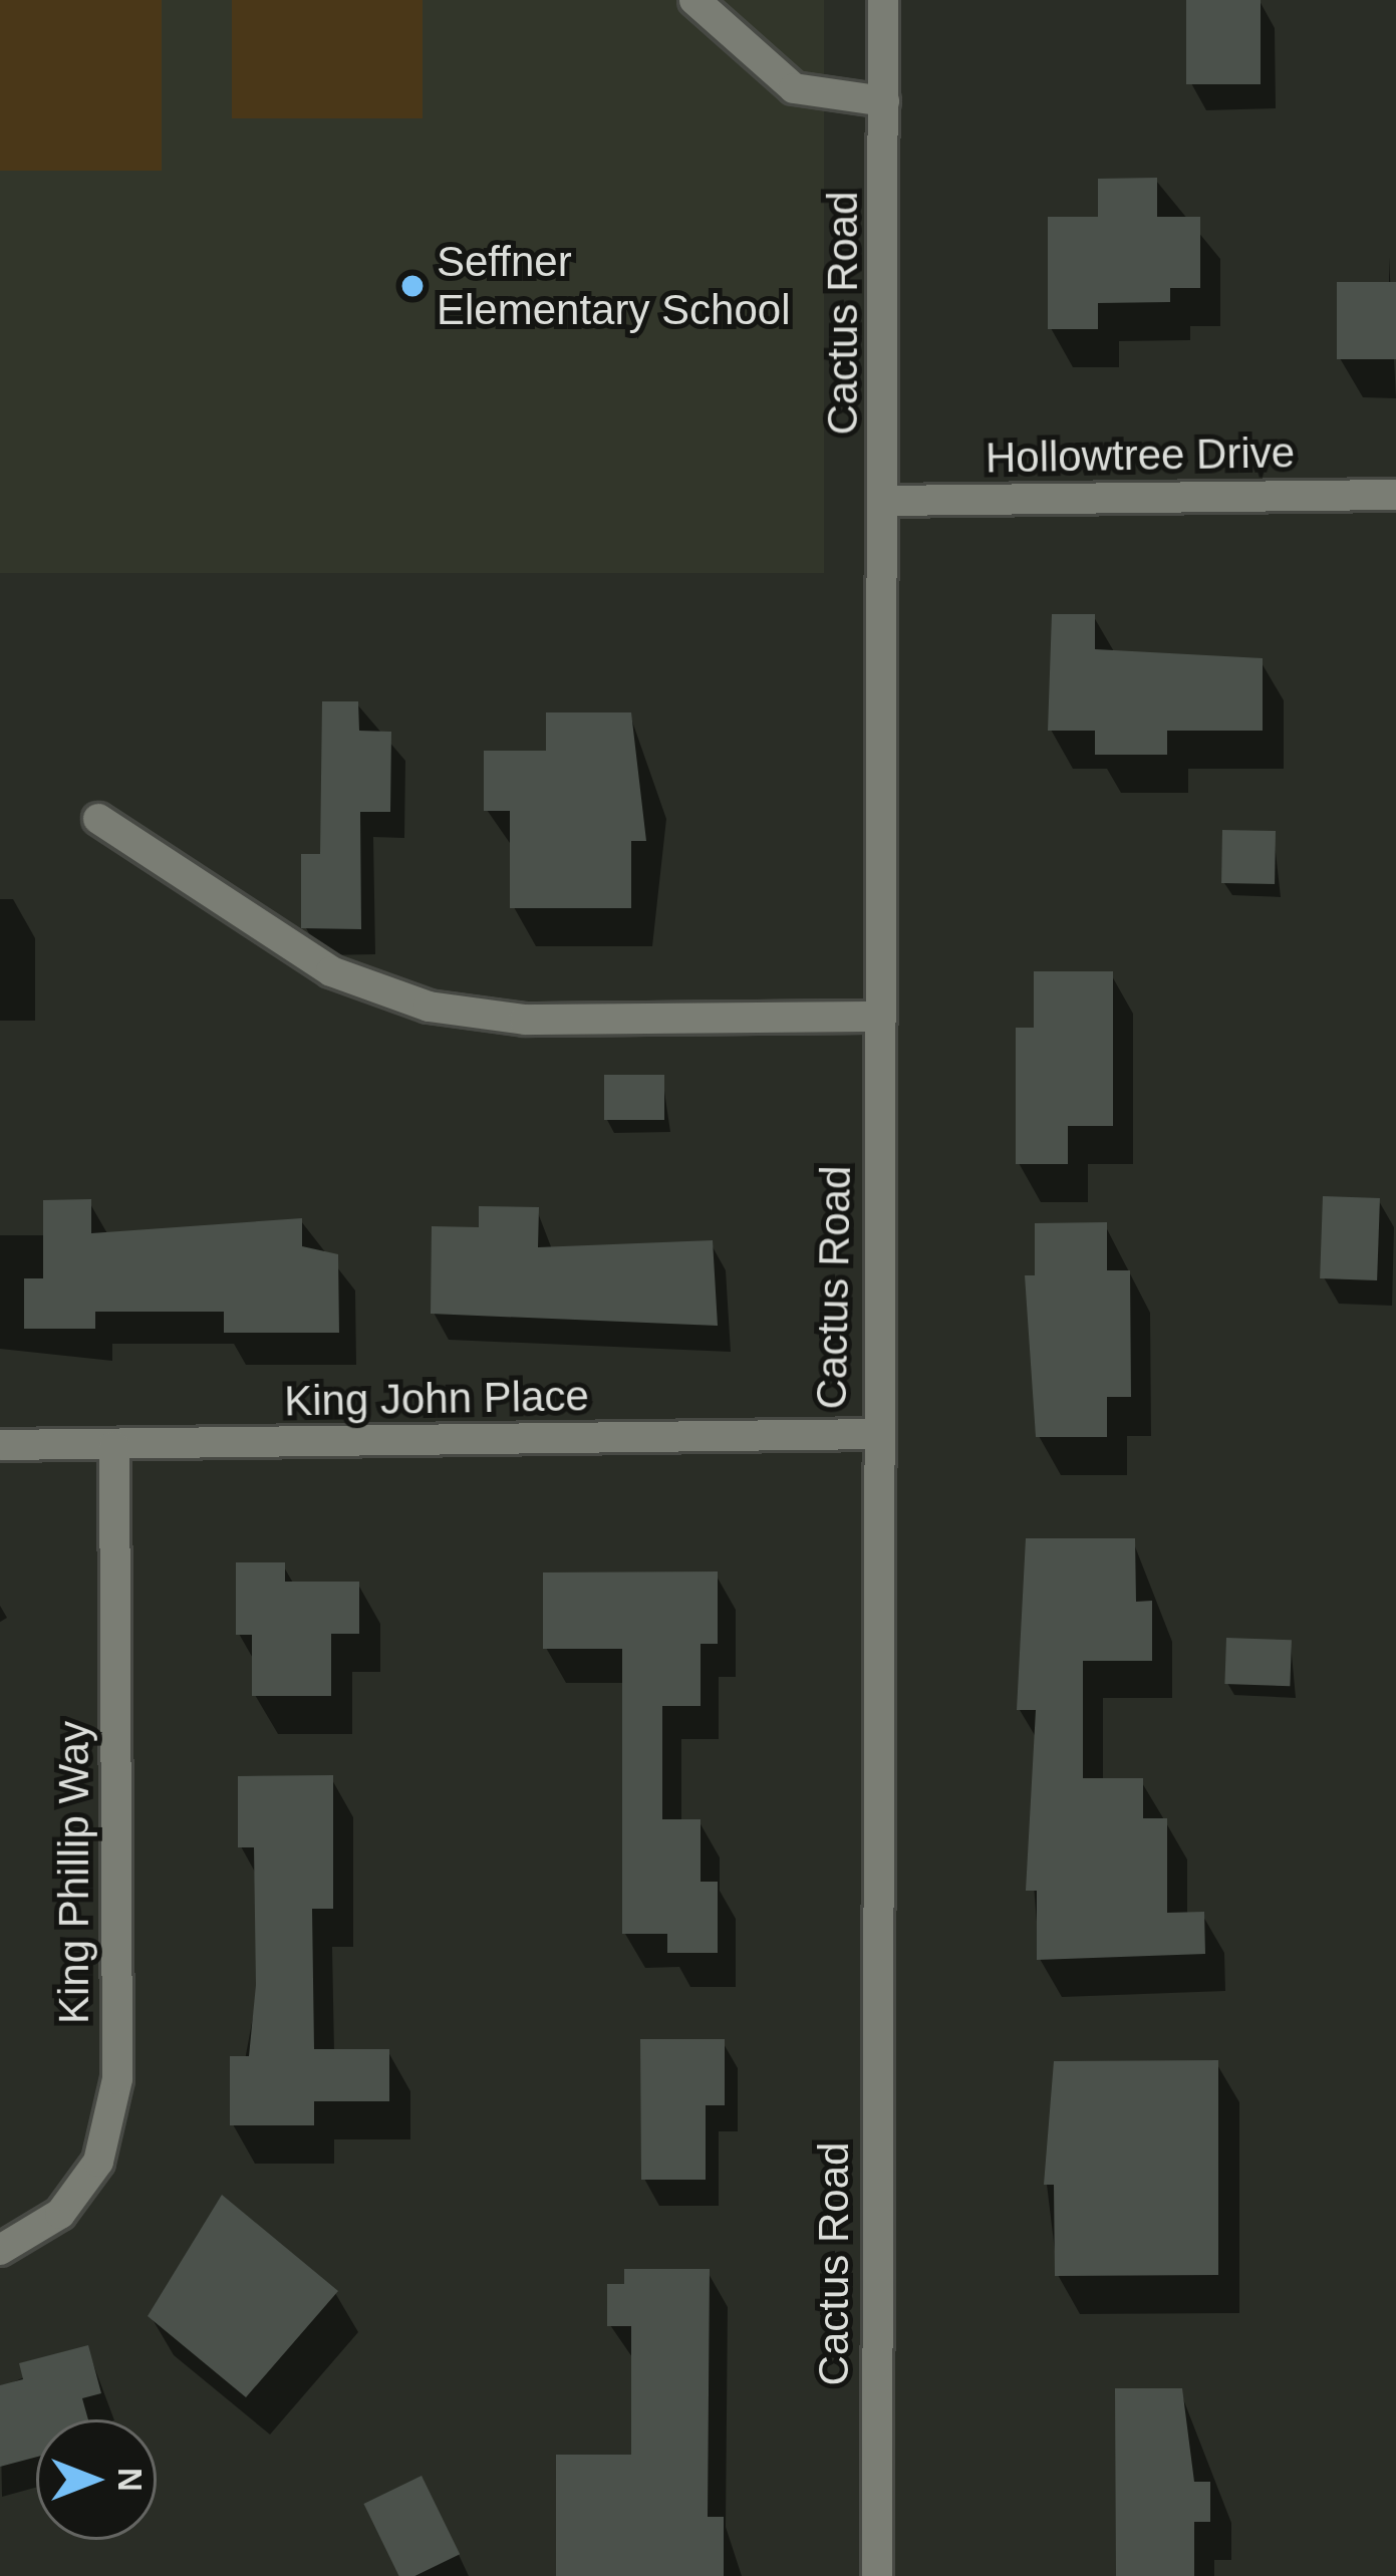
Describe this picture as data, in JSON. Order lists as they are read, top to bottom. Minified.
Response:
{"streets":{"street":["Cactus Road","Hollowtree Drive","King John Place","King Phillip Way"]},"crossings":[["Cactus Road","Hollowtree Drive"],["Cactus Road","King John Place"],["King John Place","King Phillip Way"]],"places":["Seffner Elementary School"],"north":"right"}
